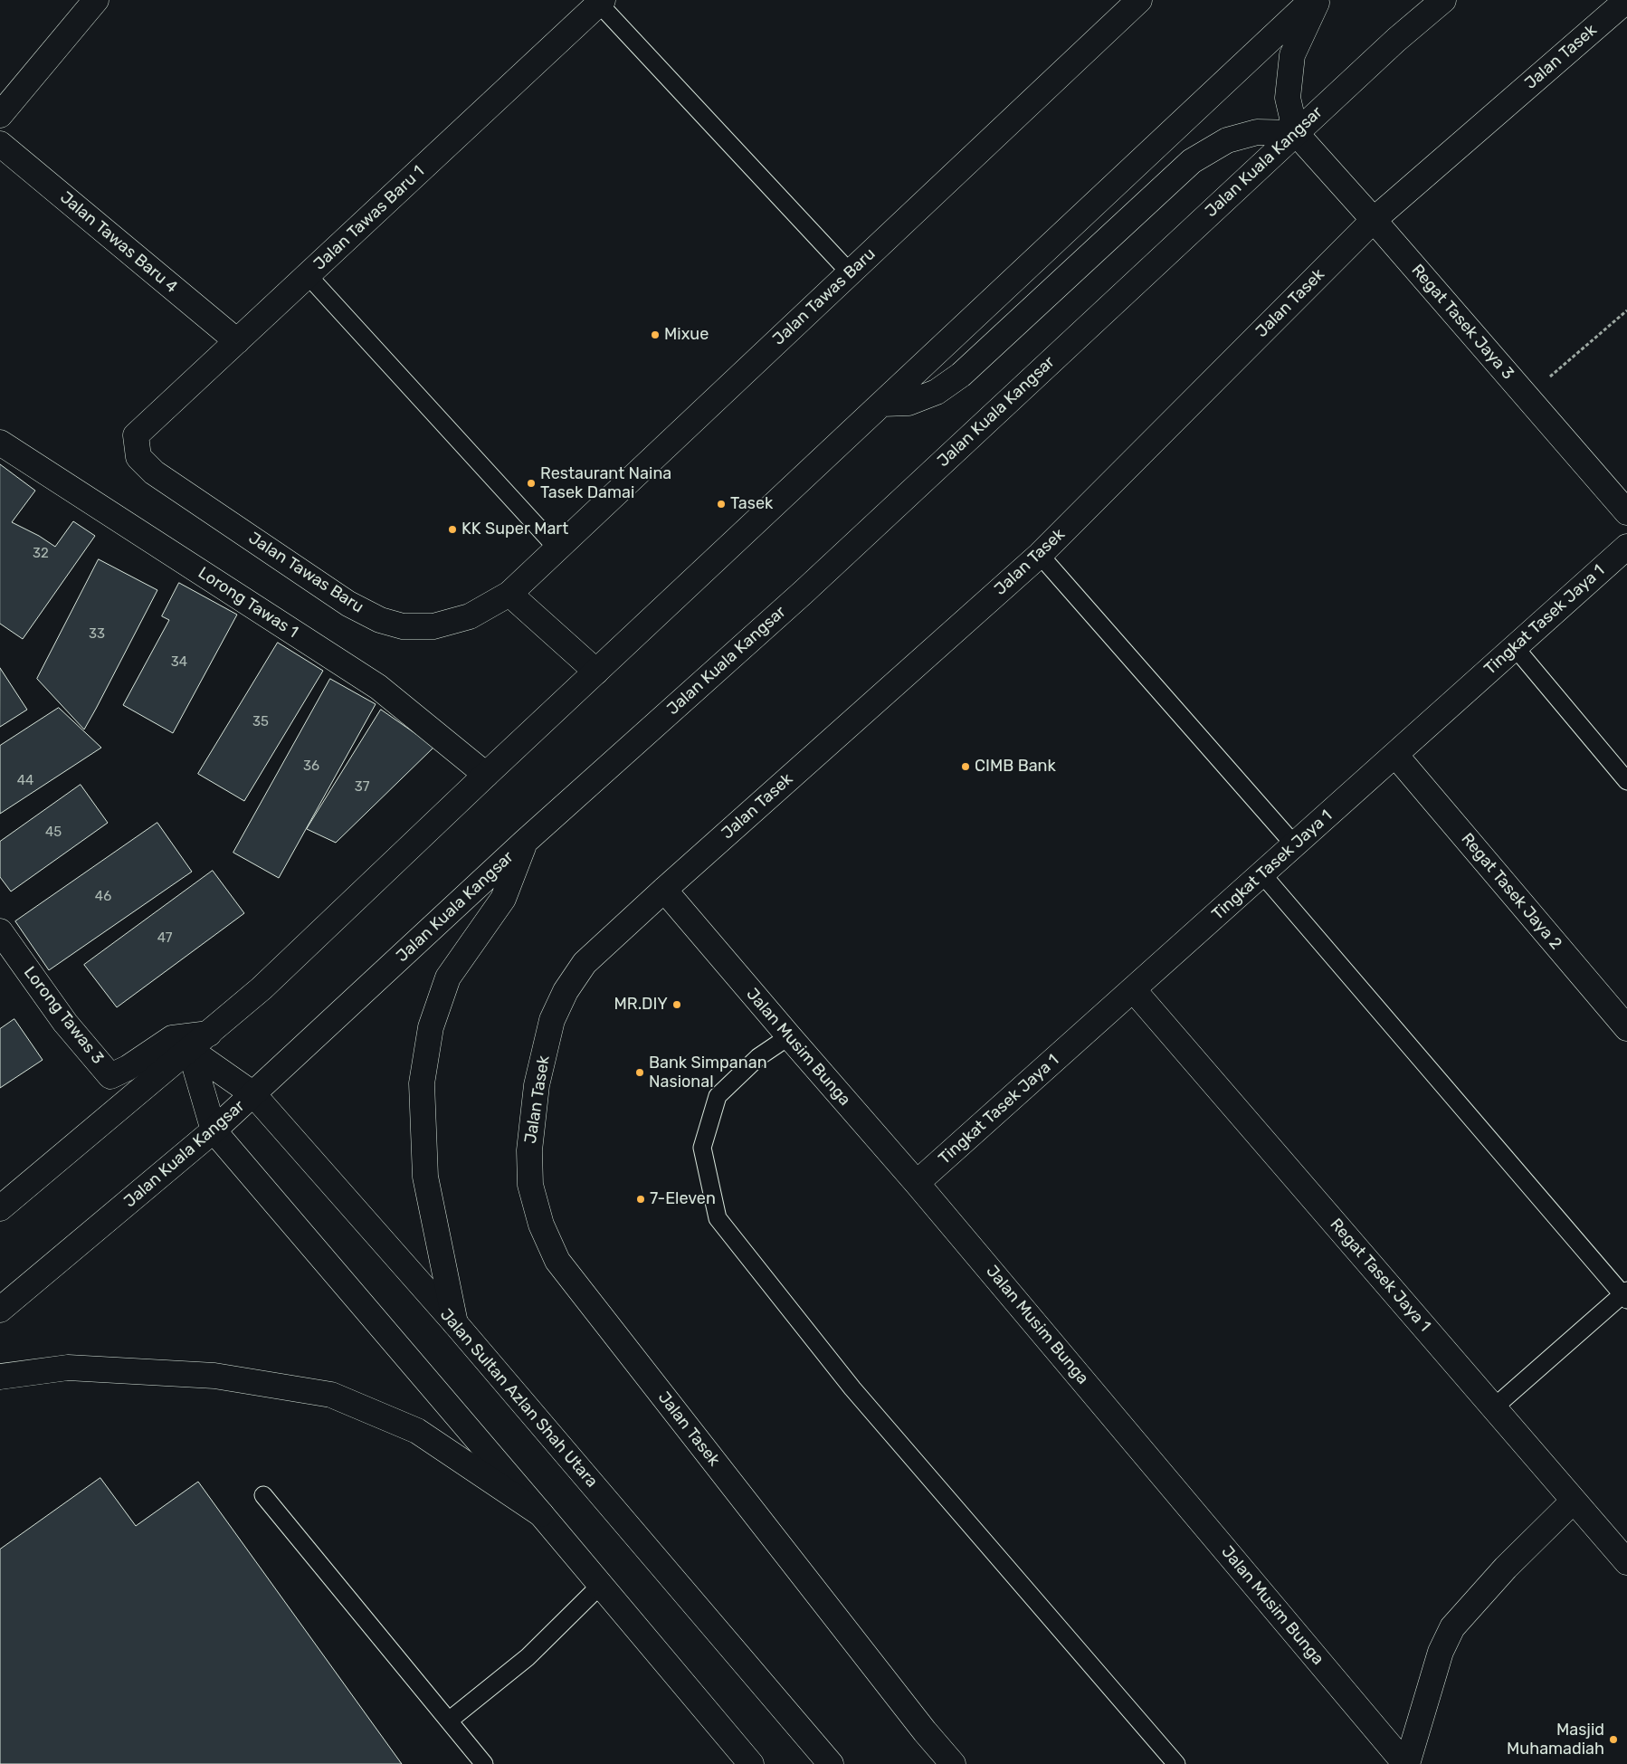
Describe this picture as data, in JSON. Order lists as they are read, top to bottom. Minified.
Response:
{"streets":{"main road":["Jalan Tasek","Jalan Kuala Kangsar","Jalan Tawas Baru 1","Jalan Tawas Baru 4","Jalan Tawas Baru","Regat Tasek Jaya 3","Lorong Tawas 1","Tingkat Tasek Jaya 1","Regat Tasek Jaya 2","Lorong Tawas 3","Jalan Musim Bunga","Regat Tasek Jaya 1","Jalan Sultan Azlan Shah Utara"]},"crossings":[["Jalan Tasek","Regat Tasek Jaya 3"],["Jalan Tasek","Jalan Musim Bunga"],["Jalan Kuala Kangsar","Regat Tasek Jaya 3"],["Jalan Kuala Kangsar","Jalan Sultan Azlan Shah Utara"],["Jalan Tawas Baru 1","Jalan Tawas Baru 4"],["Jalan Tawas Baru 1","Jalan Tawas Baru"],["Tingkat Tasek Jaya 1","Regat Tasek Jaya 2"],["Tingkat Tasek Jaya 1","Jalan Musim Bunga"],["Tingkat Tasek Jaya 1","Regat Tasek Jaya 1"]],"places":["Mixue","Restaurant Naina Tasek Damai","Tasek","KK Super Mart","CIMB Bank","MR.DIY","Bank Simpanan Nasional","7-Eleven","Masjid Muhamadiah"],"house_numbers":["32","33","34","35","36","44","37","45","46","47"]}
